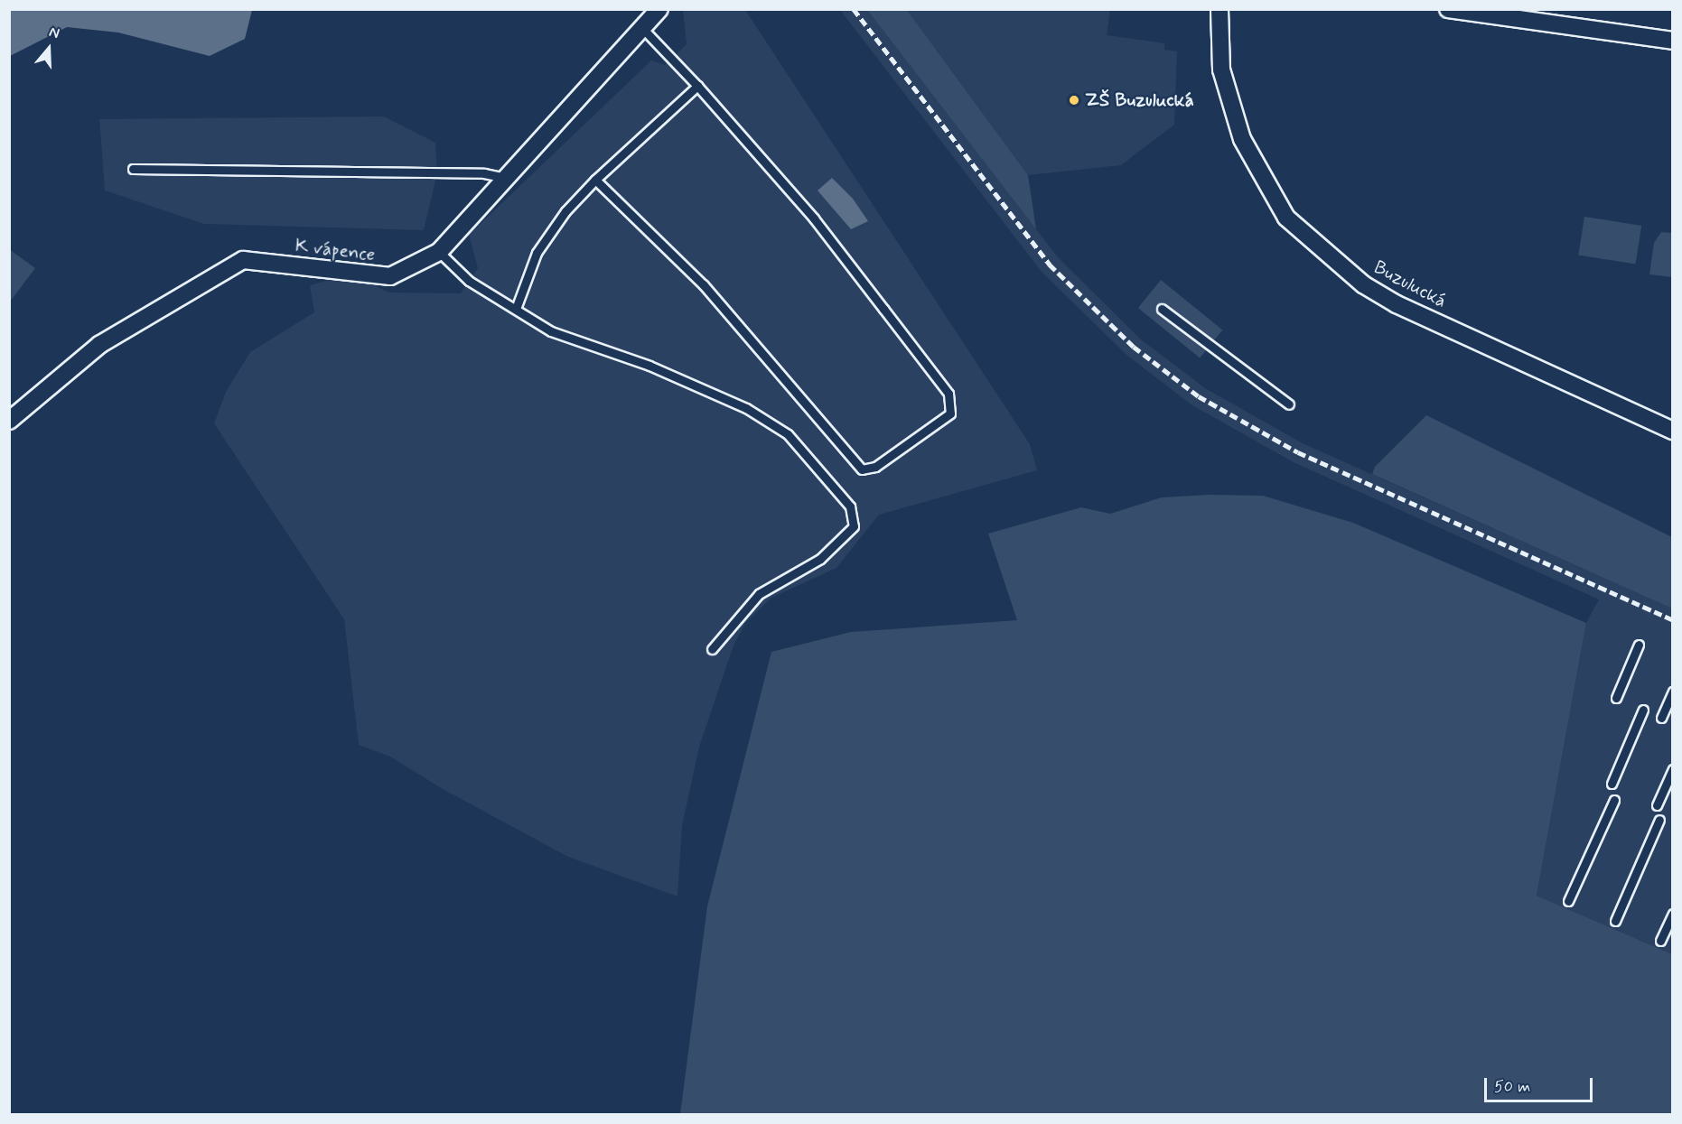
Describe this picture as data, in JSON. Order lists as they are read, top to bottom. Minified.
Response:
{"streets":{"street":["K vápence","Buzulucká"]},"places":["ZŠ Buzulucká"],"scale_bar":"50 m","north":"top"}
